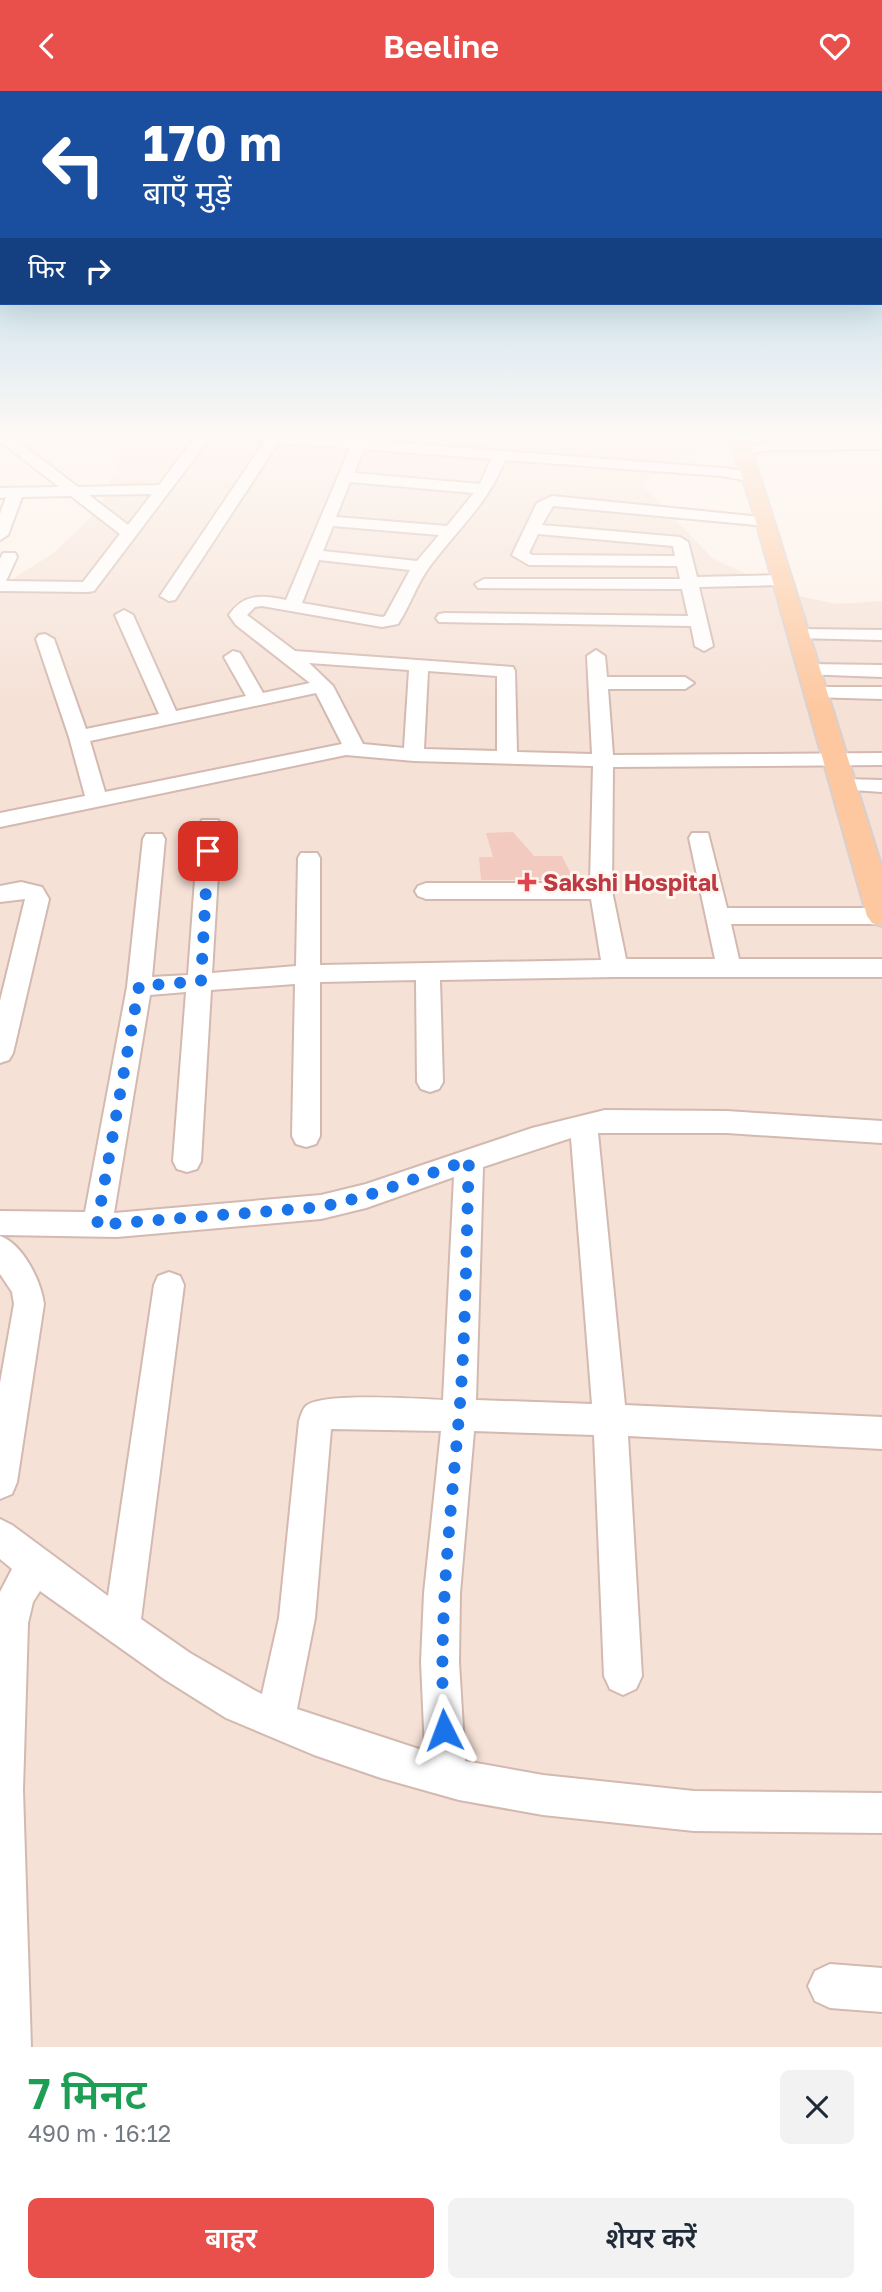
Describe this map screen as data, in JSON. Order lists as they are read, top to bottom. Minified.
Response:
{"places":{"health":["Sakshi Hospital"]},"page":{"header":"Beeline","turn":["170 m","बाएँ मुड़ें"],"then":"फिर","heading":["7 मिनट","490 m · 16:12"],"buttons":["बाहर","शेयर करें"]}}
